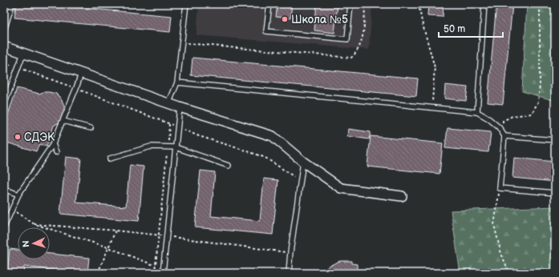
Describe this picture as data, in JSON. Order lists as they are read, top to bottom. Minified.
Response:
{"places":["Школа №5","СДЭК"],"scale_bar":"50 m","north":"left"}
